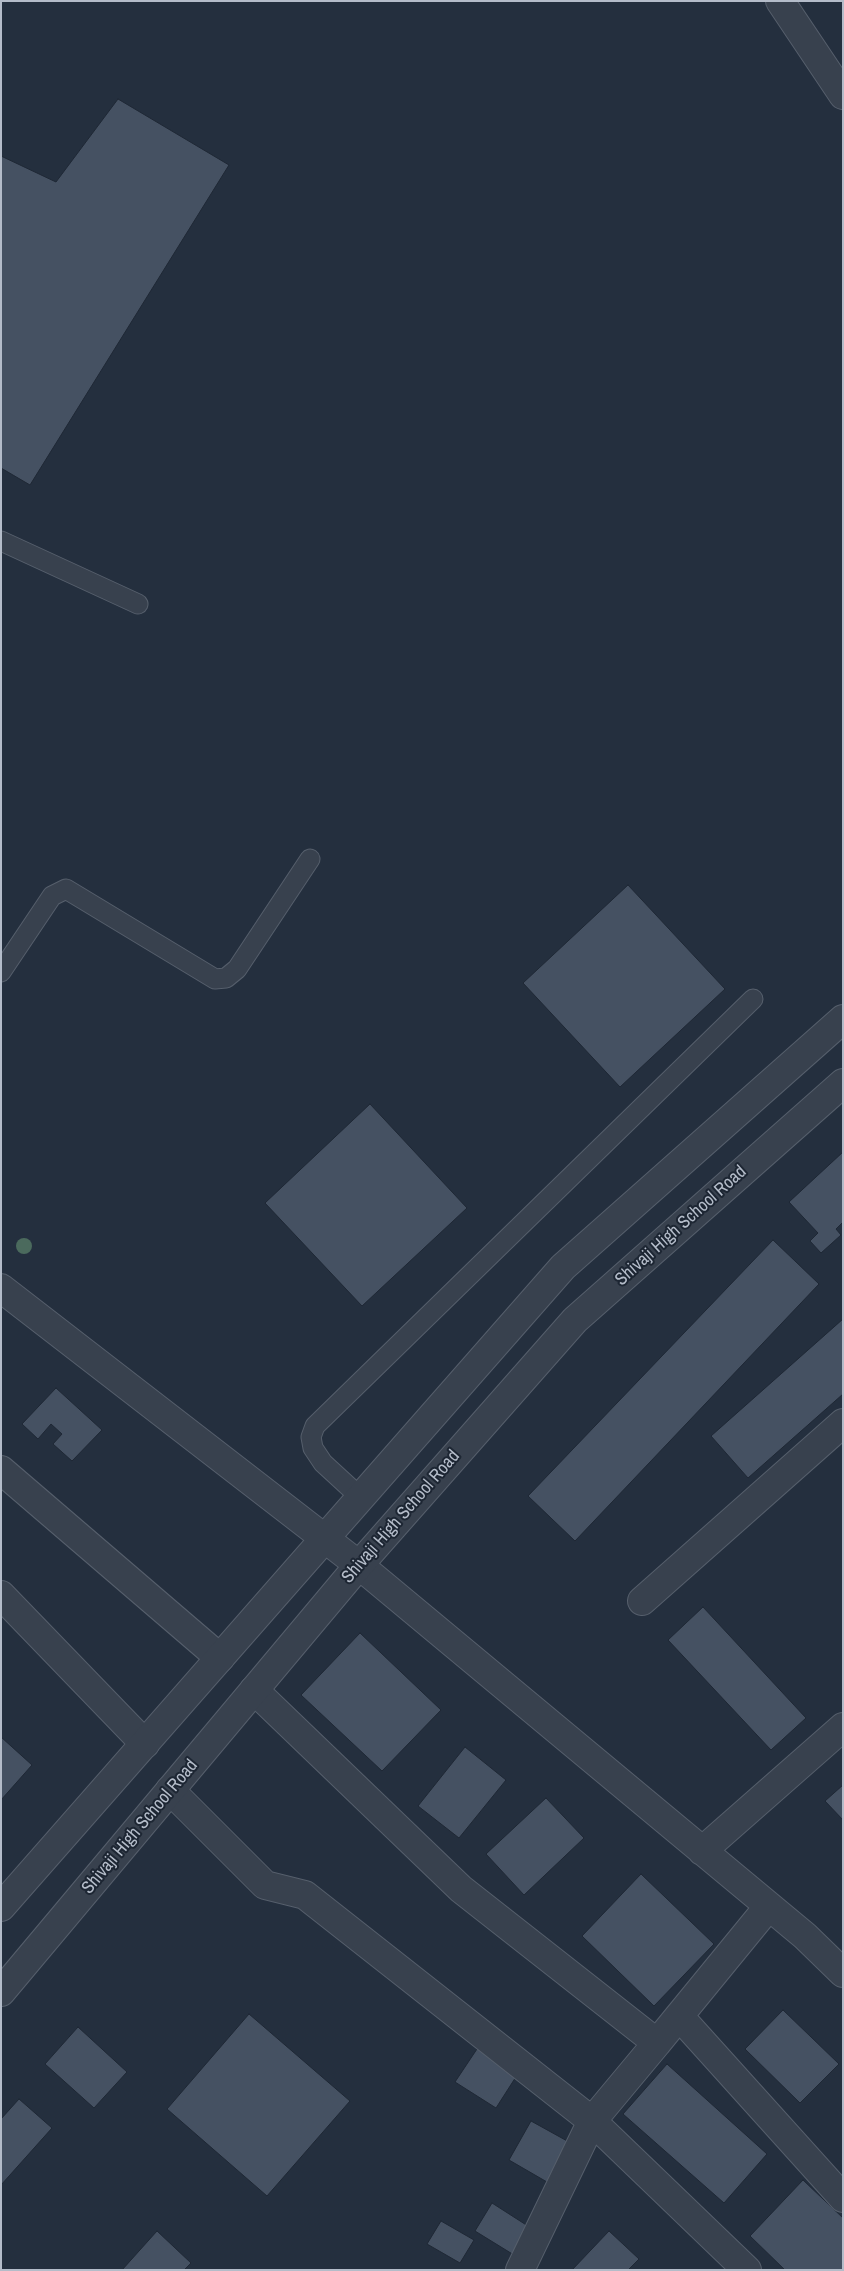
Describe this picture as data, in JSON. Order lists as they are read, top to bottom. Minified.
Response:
{"streets":{"street":["Shivaji High School Road"]}}
